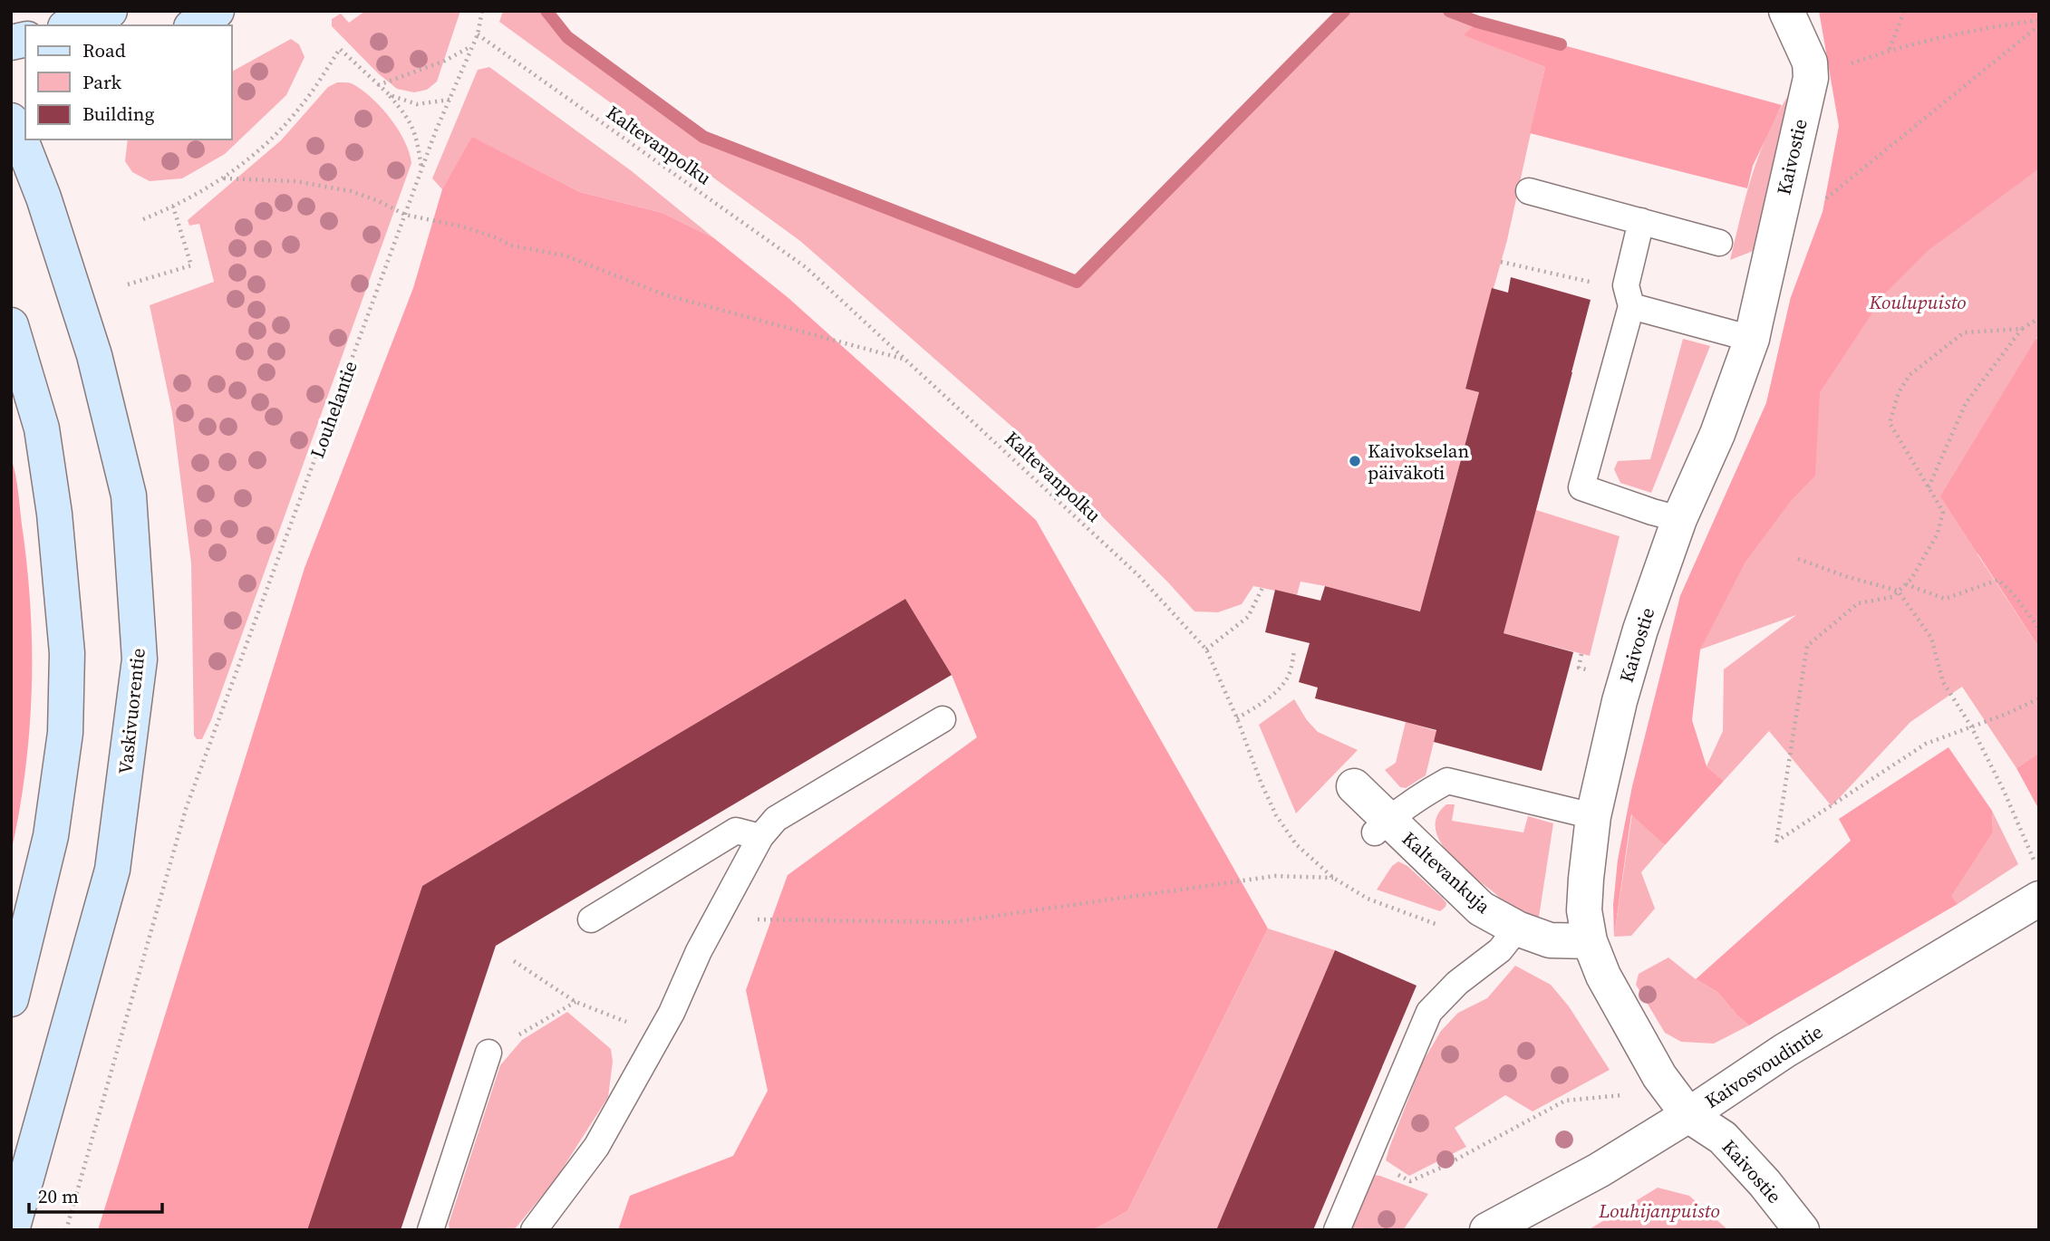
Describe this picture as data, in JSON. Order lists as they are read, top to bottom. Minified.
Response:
{"streets":{"main road":["Vaskivuorentie"],"street":["Kaivostie","Kaltevankuja","Kaivosvoudintie"],"path":["Kaltevanpolku","Louhelantie"]},"crossings":[["Kaltevanpolku","Louhelantie"],["Kaltevanpolku","Kaltevankuja"],["Kaivostie","Kaltevankuja"],["Kaivostie","Kaivosvoudintie"]],"parks":["Koulupuisto","Louhijanpuisto"],"places":["Kaivokselan päiväkoti"],"legend":["Road","Park","Building"],"scale_bar":"20 m"}
